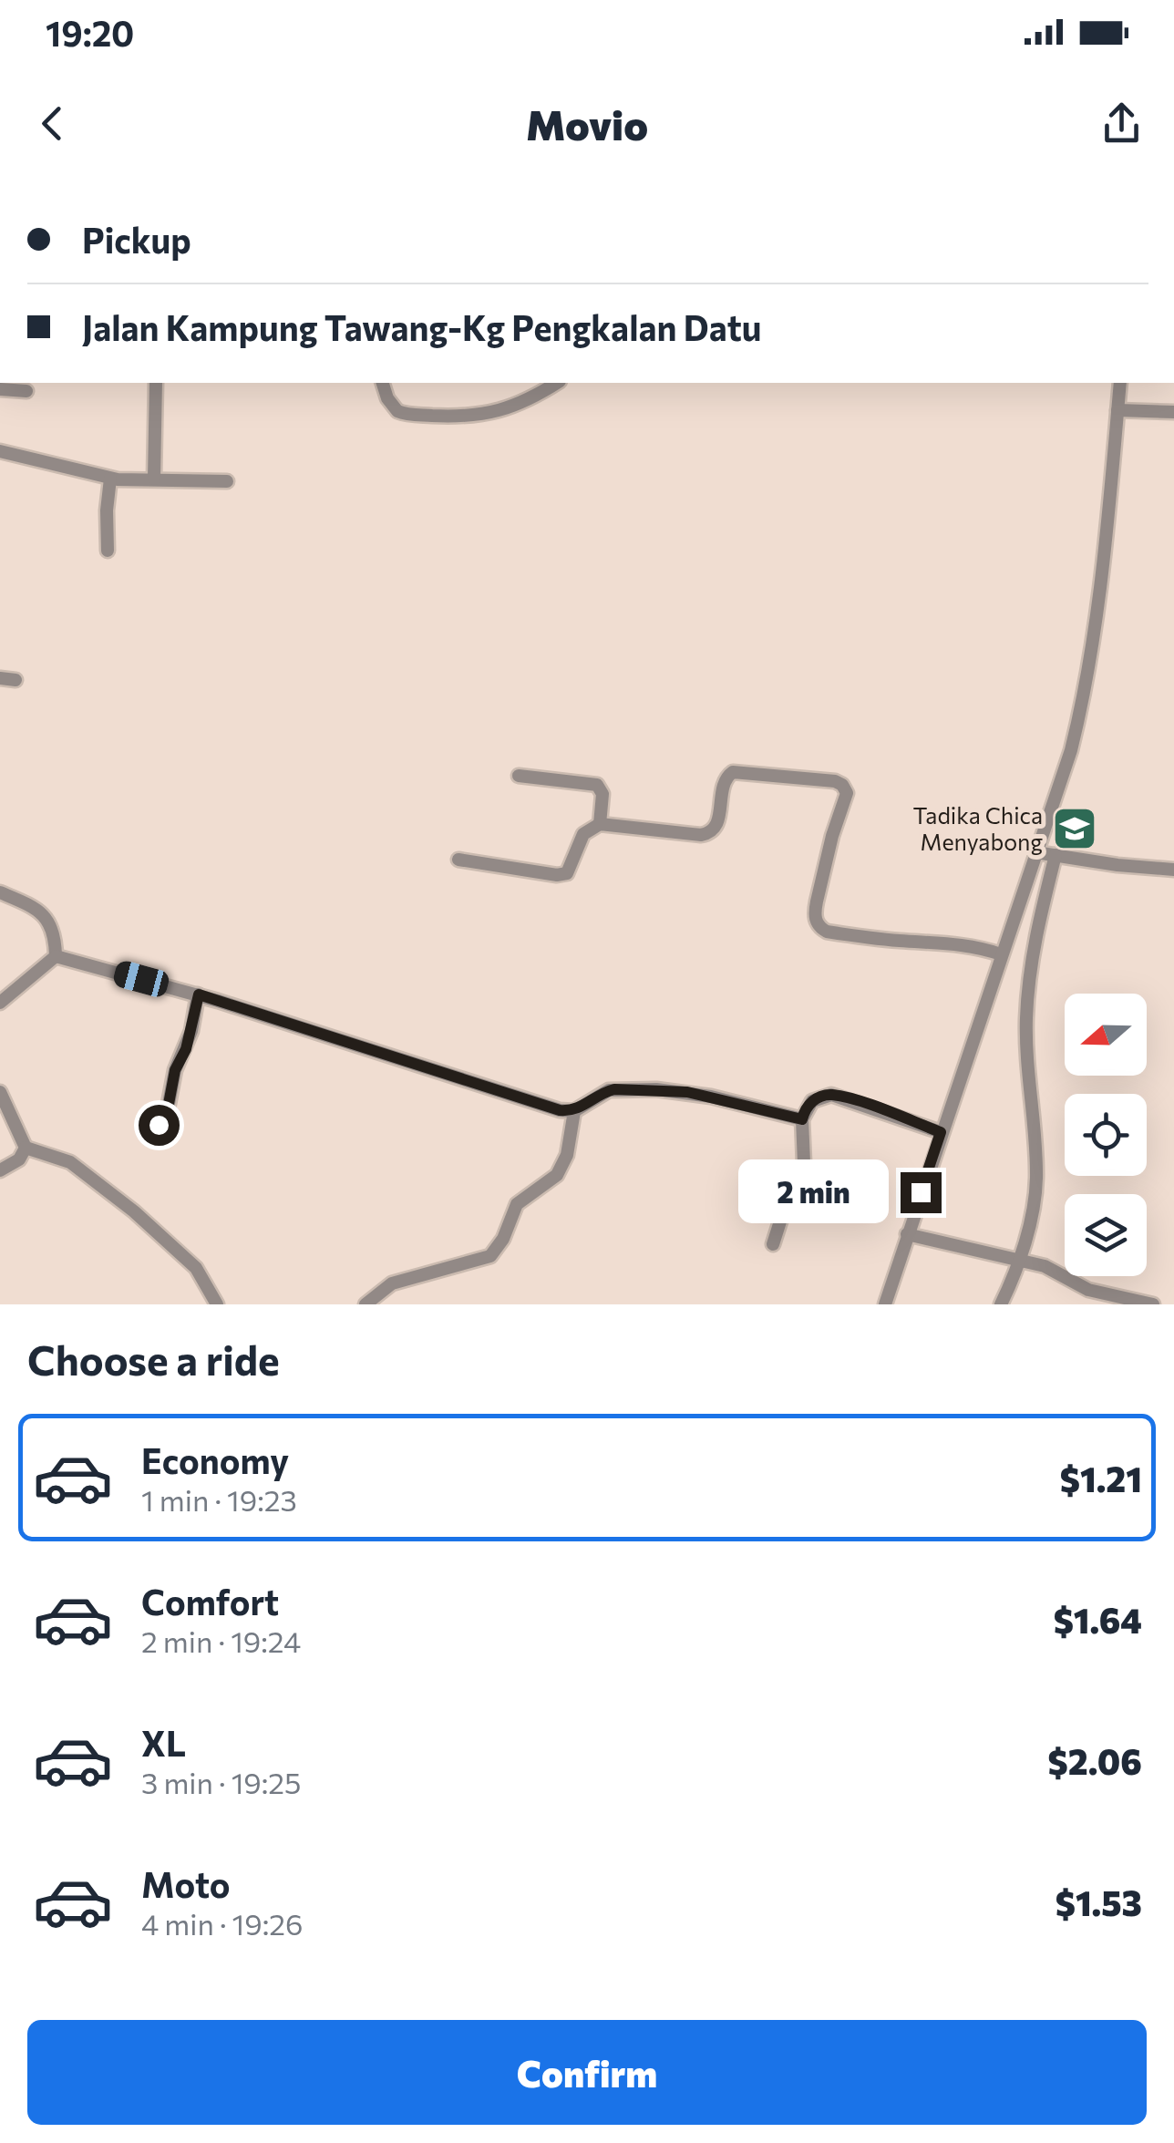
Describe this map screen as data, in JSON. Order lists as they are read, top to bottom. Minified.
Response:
{"places":{"school or university":["Tadika Chica Menyabong"]},"north":"left","page":{"status":"19:20","header":"Movio","banner":["Pickup","Jalan Kampung Tawang-Kg Pengkalan Datu"],"bubble":"2 min","heading":"Choose a ride","list":[{"name":"Economy","note":"1 min · 19:23","value":"$1.21"},{"name":"Comfort","note":"2 min · 19:24","value":"$1.64"},{"name":"XL","note":"3 min · 19:25","value":"$2.06"},{"name":"Moto","note":"4 min · 19:26","value":"$1.53"}],"buttons":"Confirm"}}
